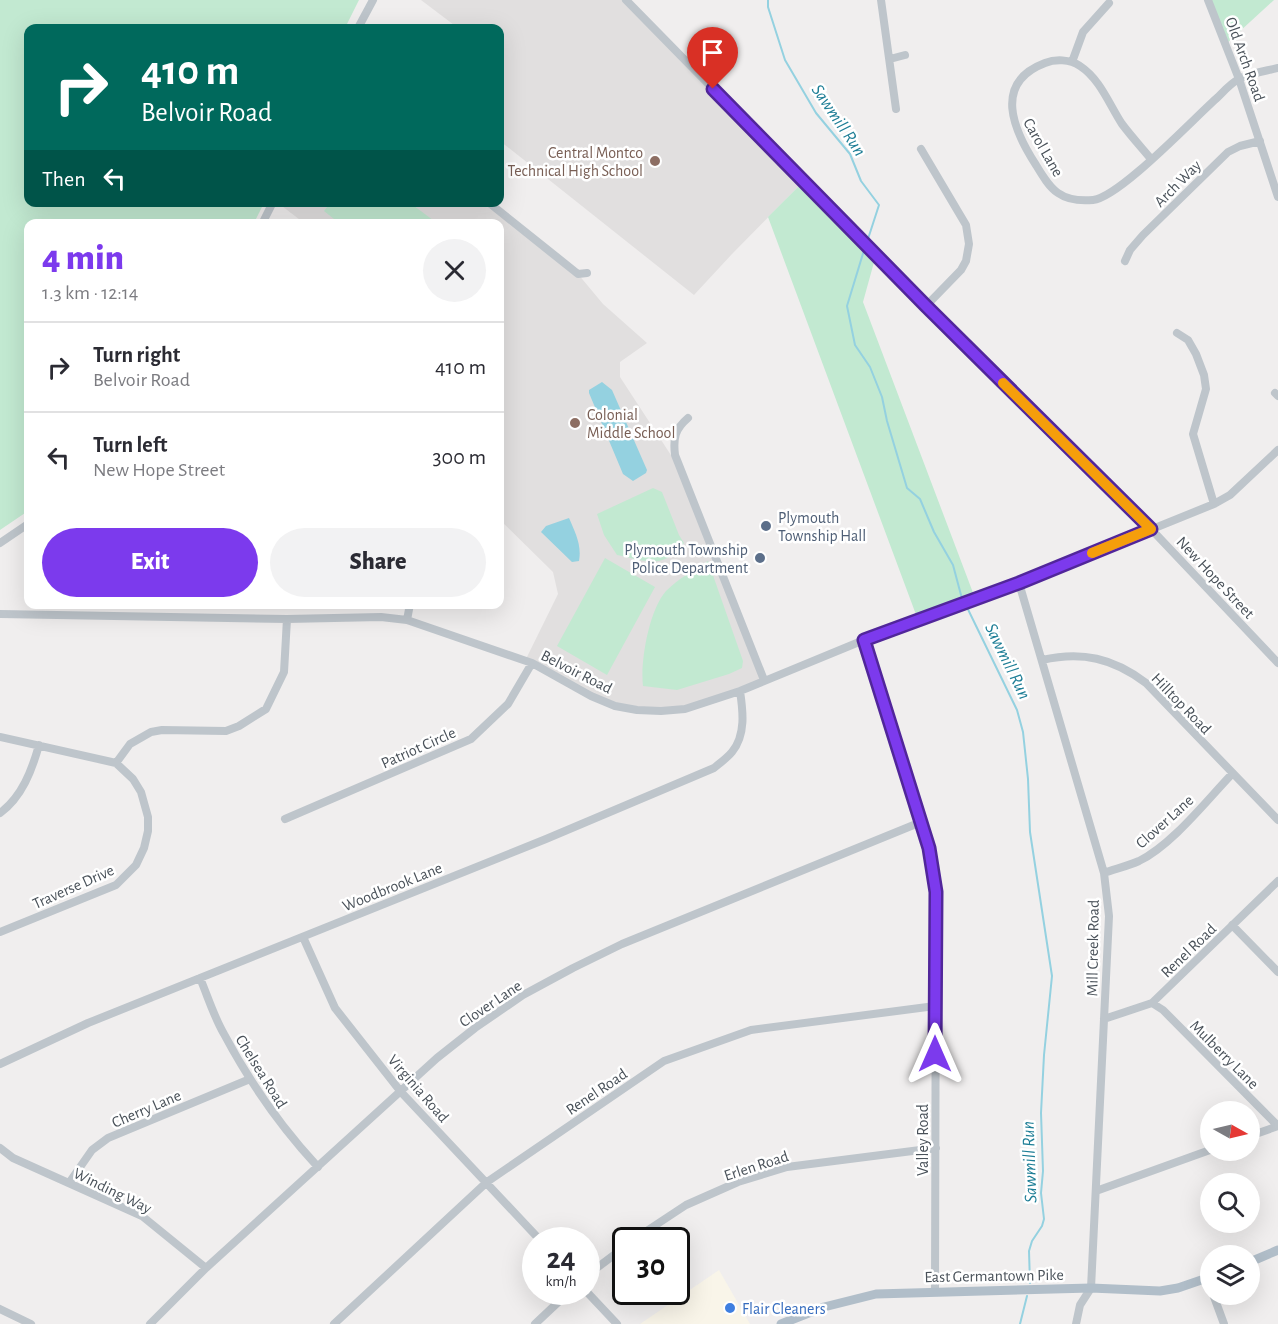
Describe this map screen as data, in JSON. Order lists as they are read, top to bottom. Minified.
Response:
{"streets":{"main road":["East Germantown Pike"],"street":["Old Arch Road","Carol Lane","Arch Way","New Hope Street","Belvoir Road","Hilltop Road","Patriot Circle","Clover Lane","Traverse Drive","Woodbrook Lane","Mill Creek Road","Renel Road","Mulberry Lane","Chelsea Road","Virginia Road","Cherry Lane","Valley Road","Erlen Road","Winding Way"]},"crossings":[["Old Arch Road","Carol Lane"],["Old Arch Road","Arch Way"],["New Hope Street","Belvoir Road"],["Belvoir Road","Patriot Circle"],["Belvoir Road","Woodbrook Lane"],["Belvoir Road","Mill Creek Road"],["Belvoir Road","Valley Road"],["Hilltop Road","Clover Lane"],["Hilltop Road","Mill Creek Road"],["Clover Lane","Mill Creek Road"],["Clover Lane","Chelsea Road"],["Clover Lane","Virginia Road"],["Clover Lane","Valley Road"],["Clover Lane","Winding Way"],["Woodbrook Lane","Chelsea Road"],["Woodbrook Lane","Virginia Road"],["Mill Creek Road","Renel Road"],["Mill Creek Road","East Germantown Pike"],["Renel Road","Mulberry Lane"],["Renel Road","Virginia Road"],["Renel Road","Valley Road"],["Chelsea Road","Cherry Lane"],["Cherry Lane","Winding Way"],["Valley Road","Erlen Road"],["Valley Road","East Germantown Pike"]],"water":["Sawmill Run"],"places":["Central Montco Technical High School","Colonial Middle School","Plymouth Township Hall","Plymouth Township Police Department","Flair Cleaners"],"north":"right","page":{"turn":["410 m","Belvoir Road"],"then":"Then","heading":["4 min","1.3 km · 12:14"],"list":[{"name":"Turn right","note":"Belvoir Road","value":"410 m"},{"name":"Turn left","note":"New Hope Street","value":"300 m"}],"buttons":["Exit","Share"],"speed":"24 km/h","limit":"30"}}
